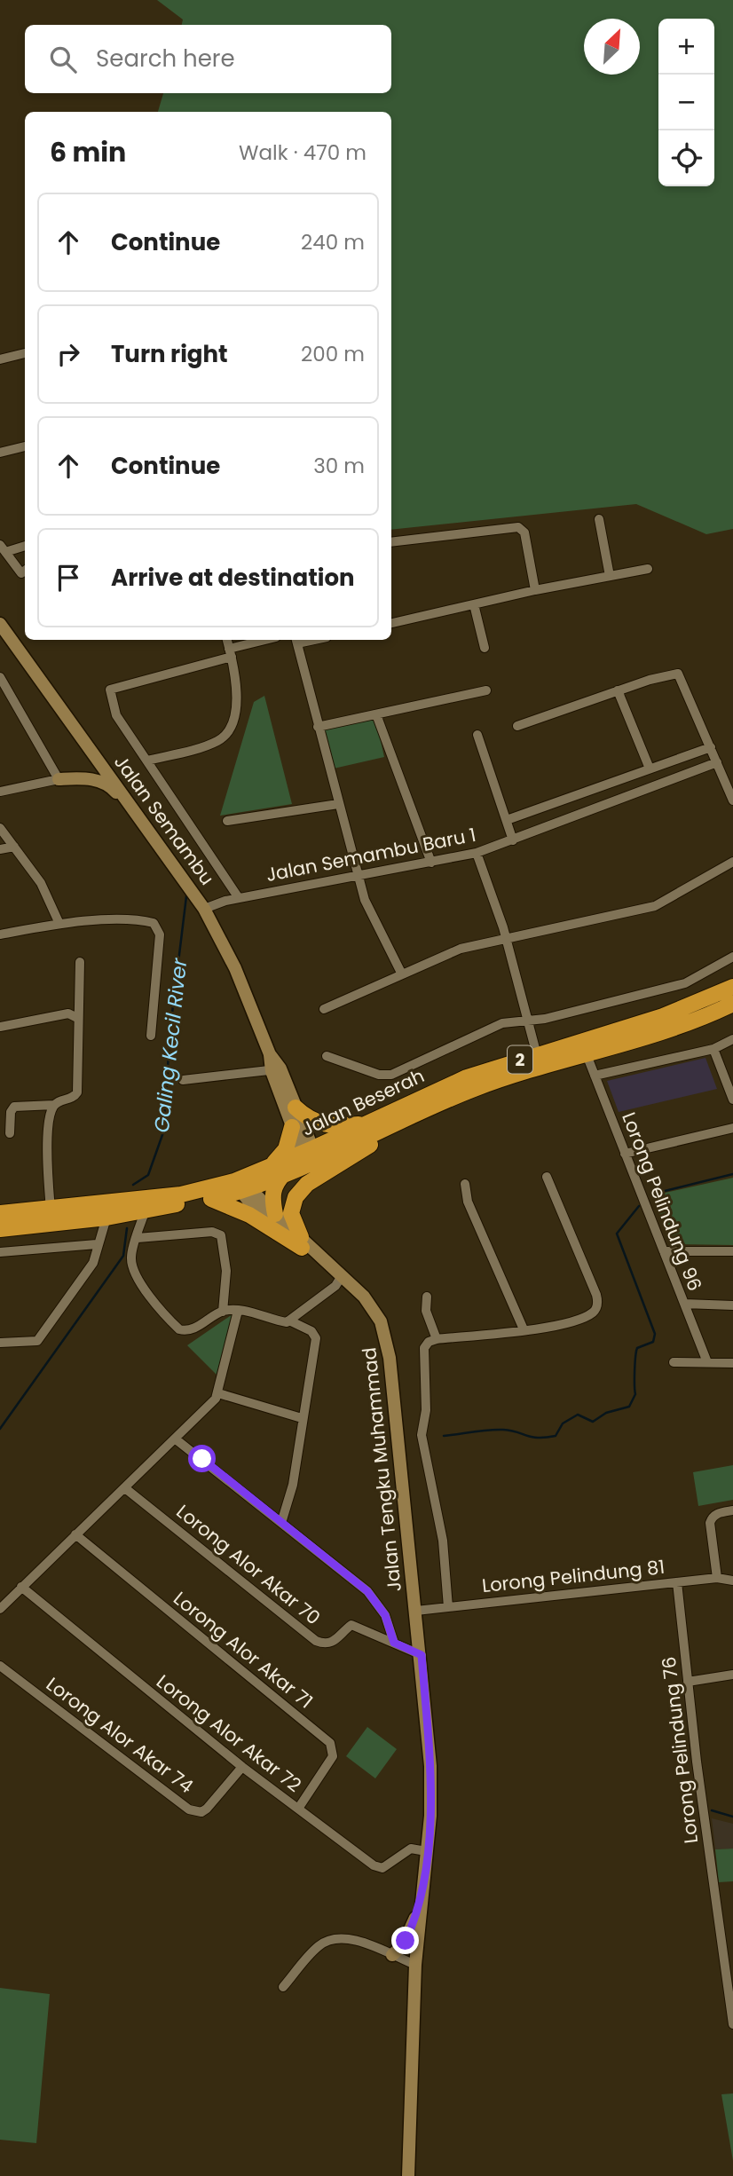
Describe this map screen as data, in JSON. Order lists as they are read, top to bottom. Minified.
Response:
{"streets":{"highway":["2","Jalan Beserah"],"main road":["Jalan Semambu","Jalan Tengku Muhammad"],"street":["Jalan Semambu Baru 1","Lorong Pelindung 96","Lorong Alor Akar 70","Lorong Pelindung 81","Lorong Alor Akar 71","Lorong Alor Akar 72","Lorong Alor Akar 74","Lorong Pelindung 76"]},"crossings":[["Jalan Semambu","Jalan Semambu Baru 1"],["Jalan Semambu","Jalan Beserah"],["Jalan Beserah","Lorong Pelindung 96"],["Jalan Beserah","Jalan Tengku Muhammad"],["Jalan Tengku Muhammad","Lorong Pelindung 81"],["Jalan Tengku Muhammad","Lorong Alor Akar 72"],["Lorong Pelindung 81","Lorong Pelindung 76"],["Lorong Alor Akar 71","Lorong Alor Akar 72"],["Lorong Alor Akar 72","Lorong Alor Akar 74"]],"water":["Galing Kecil River"],"north":"top right","page":{"map_buttons":["+","−"],"search":"Search here","heading":["6 min","Walk · 470 m"],"list":[["Continue","240 m"],["Turn right","200 m"],["Continue","30 m"],"Arrive at destination"]}}
